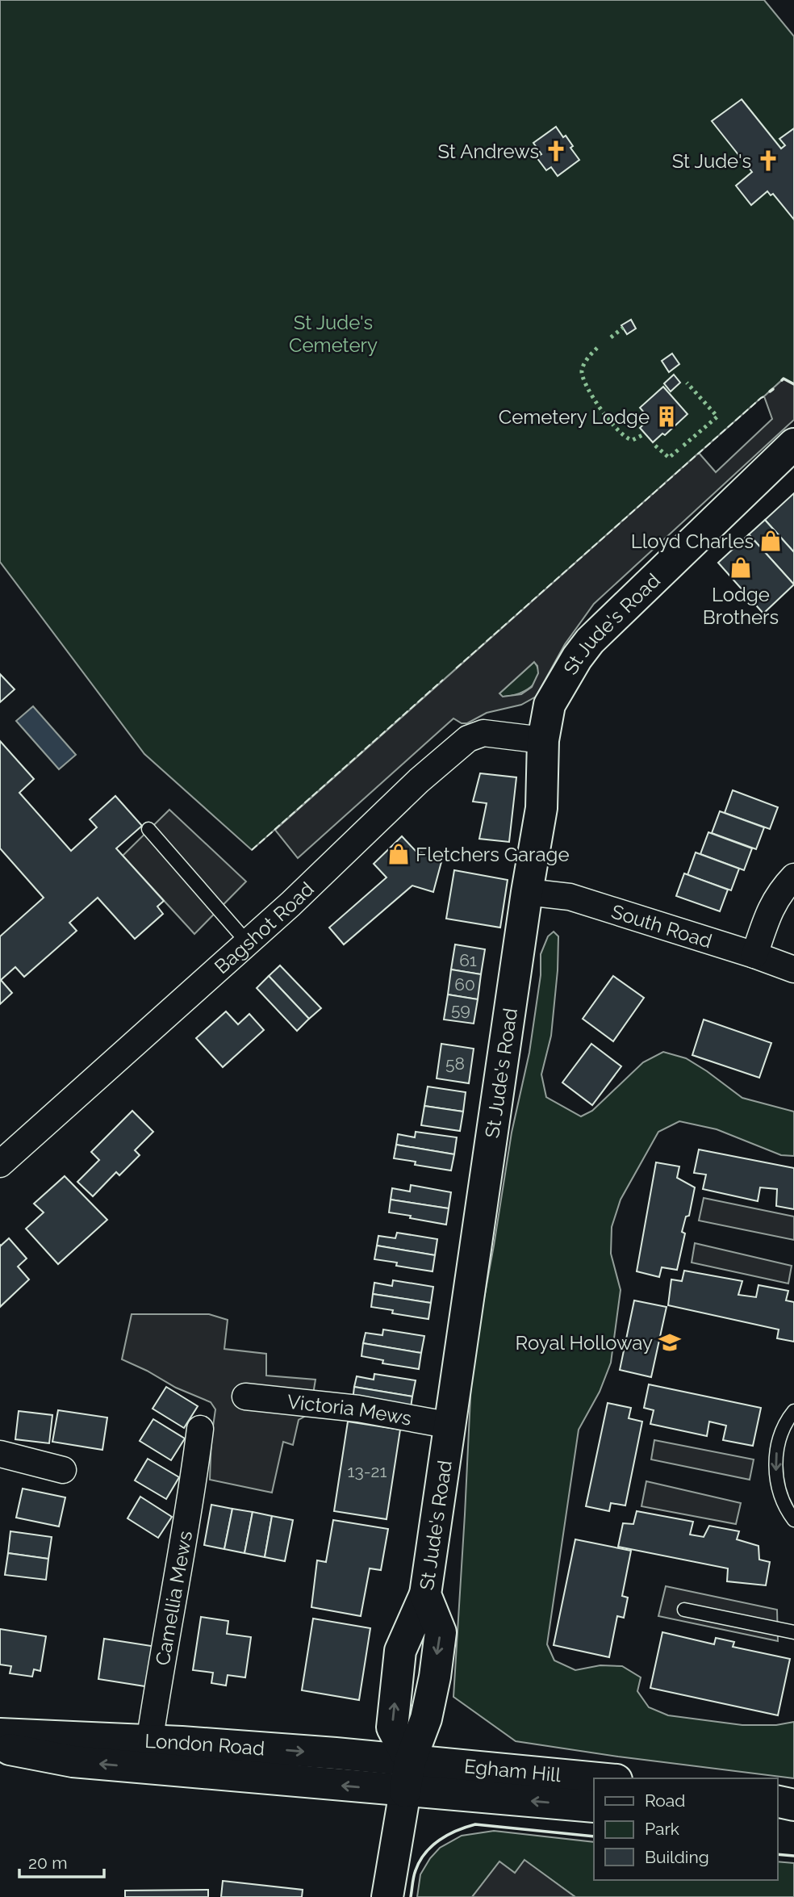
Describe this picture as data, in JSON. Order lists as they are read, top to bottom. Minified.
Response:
{"streets":{"main road":["St Jude's Road","London Road","Egham Hill"],"street":["South Road","Bagshot Road","Victoria Mews","Camellia Mews"]},"crossings":[["St Jude's Road","South Road"],["St Jude's Road","Bagshot Road"],["St Jude's Road","Victoria Mews"],["St Jude's Road","London Road"],["St Jude's Road","Egham Hill"],["Camellia Mews","London Road"],["London Road","Egham Hill"]],"parks":["St Jude's Cemetery"],"places":{"church":["St Andrews","St Jude's"],"building":["Cemetery Lodge"],"shop":["Lloyd Charles","Lodge Brothers","Fletchers Garage"],"school or university":["Royal Holloway"]},"house_numbers":["61","60","59","58","13-21"],"legend":["Road","Park","Building"],"scale_bar":"20 m"}
